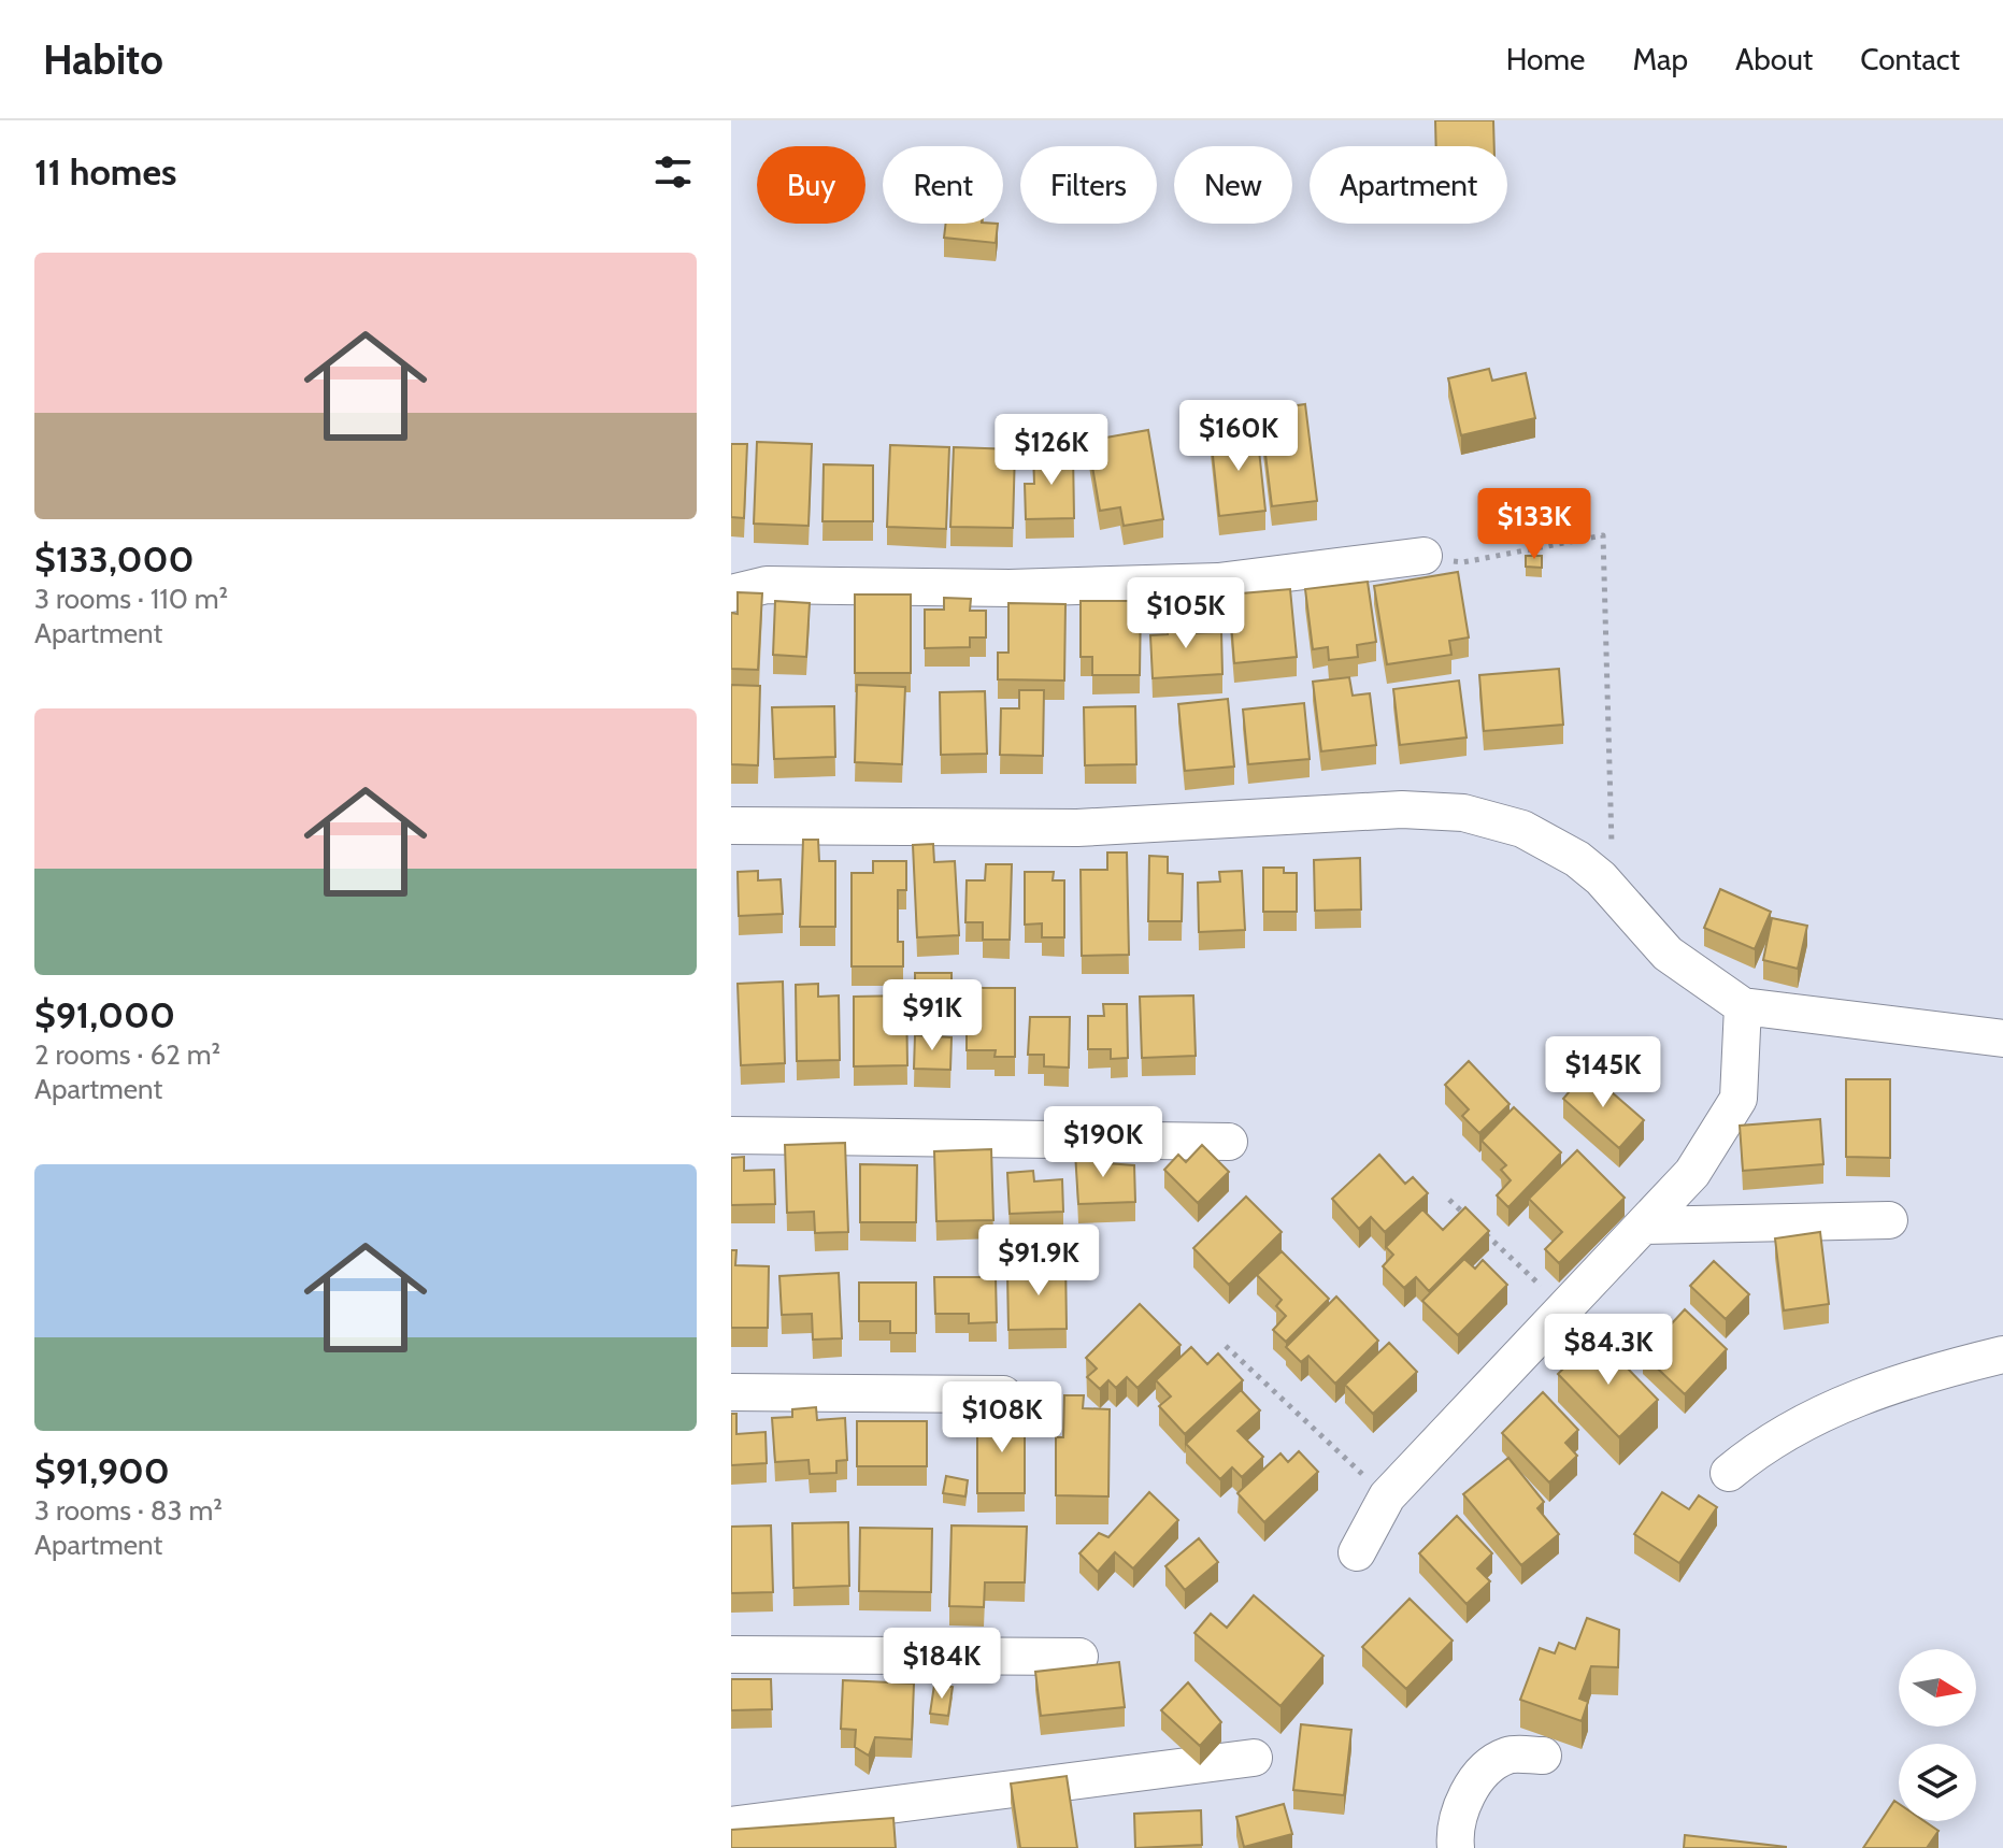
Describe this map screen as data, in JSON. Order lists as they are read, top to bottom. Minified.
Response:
{"north":"right","page":{"header":"Habito","nav":["Home","Map","About","Contact"],"heading":"11 homes","chip":["Buy","Rent","Filters","New","Apartment"],"list":[{"name":"$133,000","note":"3 rooms · 110 m² · Apartment"},{"name":"$91,000","note":"2 rooms · 62 m² · Apartment"},{"name":"$91,900","note":"3 rooms · 83 m² · Apartment"}],"price":["$160K","$126K","$133K","$105K","$91K","$145K","$190K","$91.9K","$84.3K","$108K","$184K"]}}
